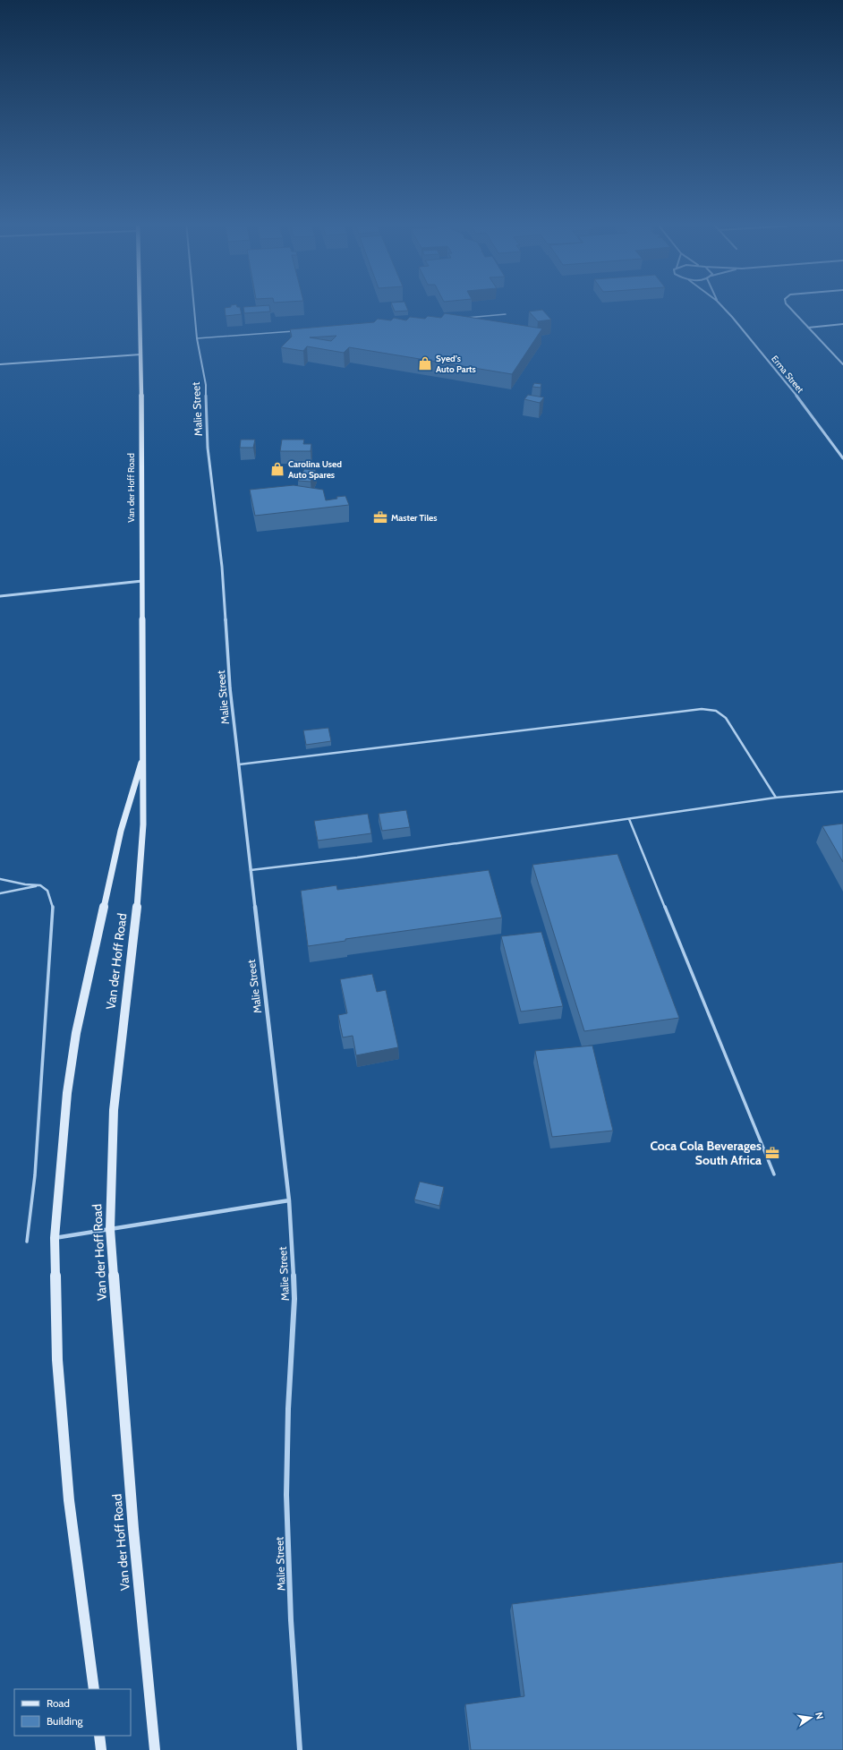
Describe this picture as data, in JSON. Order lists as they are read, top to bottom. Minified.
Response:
{"streets":{"main road":["Van der Hoff Road"],"street":["Erma Street","Malie Street"]},"places":{"shop":["Syed’s Auto Parts","Carolina Used Auto Spares"],"office":["Master Tiles","Coca Cola Beverages South Africa"]},"legend":["Road","Building"],"north":"right"}
